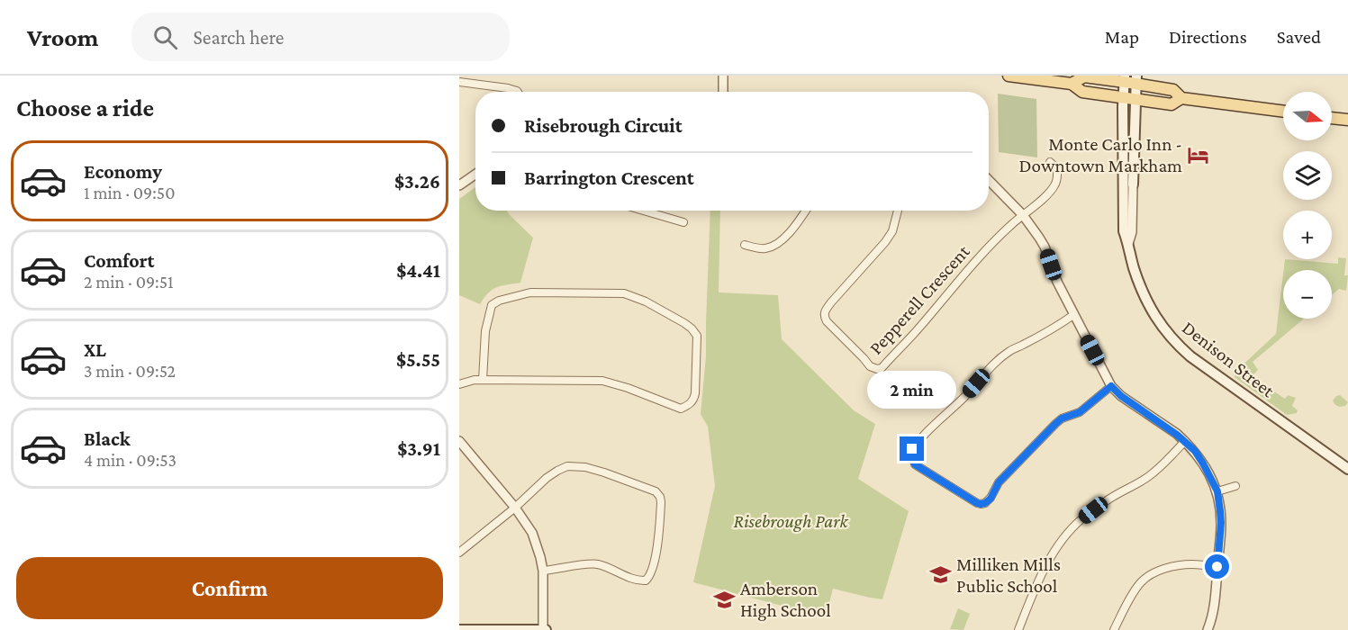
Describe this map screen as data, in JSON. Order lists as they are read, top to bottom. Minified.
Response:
{"streets":{"main road":["Denison Street"],"street":["Pepperell Crescent"]},"parks":["Risebrough Park"],"places":{"hotel":["Monte Carlo Inn - Downtown Markham"],"school or university":["Milliken Mills Public School","Amberson High School"]},"north":"right","page":{"header":"Vroom","search":"Search here","nav":["Map","Directions","Saved"],"heading":"Choose a ride","map_buttons":["+","−"],"banner":["Risebrough Circuit","Barrington Crescent"],"list":[{"name":"Economy","note":"1 min · 09:50","value":"$3.26"},{"name":"Comfort","note":"2 min · 09:51","value":"$4.41"},{"name":"XL","note":"3 min · 09:52","value":"$5.55"},{"name":"Black","note":"4 min · 09:53","value":"$3.91"}],"bubble":"2 min","buttons":"Confirm"}}
